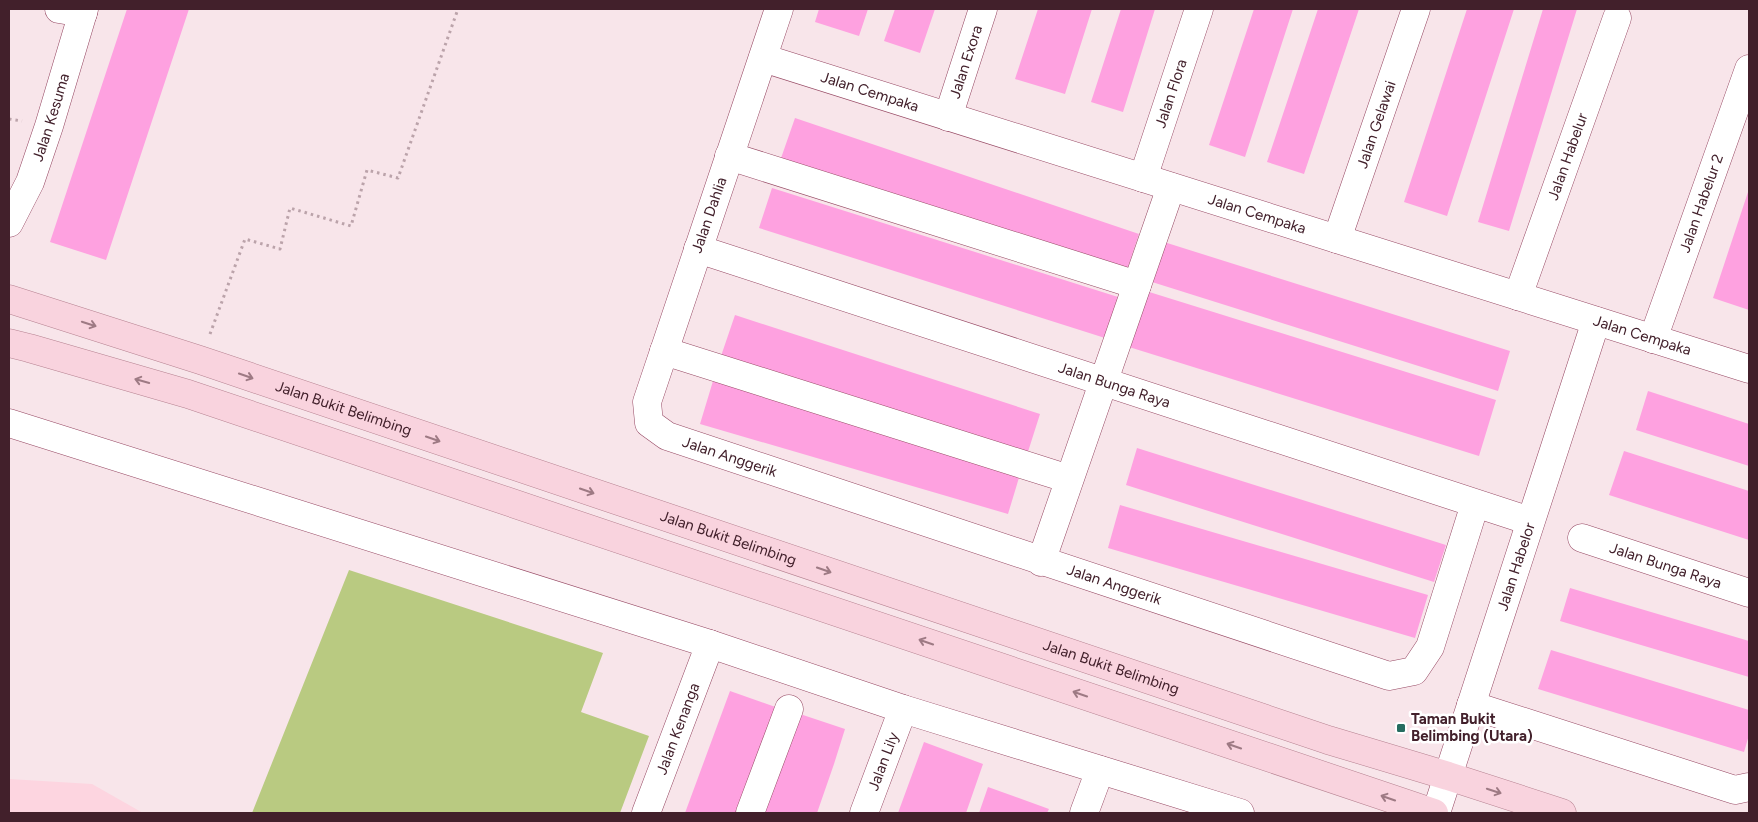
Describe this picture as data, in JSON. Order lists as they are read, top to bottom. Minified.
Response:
{"streets":{"main road":["Jalan Bukit Belimbing"],"street":["Jalan Exora","Jalan Cempaka","Jalan Flora","Jalan Kesuma","Jalan Gelawai","Jalan Habelur","Jalan Habelur 2","Jalan Dahlia","Jalan Bunga Raya","Jalan Anggerik","Jalan Habelor","Jalan Kenanga","Jalan Lily"]},"crossings":[["Jalan Exora","Jalan Cempaka"],["Jalan Cempaka","Jalan Flora"],["Jalan Cempaka","Jalan Gelawai"],["Jalan Cempaka","Jalan Habelur"],["Jalan Cempaka","Jalan Habelur 2"],["Jalan Cempaka","Jalan Dahlia"],["Jalan Cempaka","Jalan Habelor"],["Jalan Dahlia","Jalan Bunga Raya"],["Jalan Dahlia","Jalan Anggerik"],["Jalan Bunga Raya","Jalan Anggerik"],["Jalan Bunga Raya","Jalan Habelor"],["Jalan Bukit Belimbing","Jalan Habelor"]],"places":{"transit":["Taman Bukit Belimbing (Utara)"]}}
